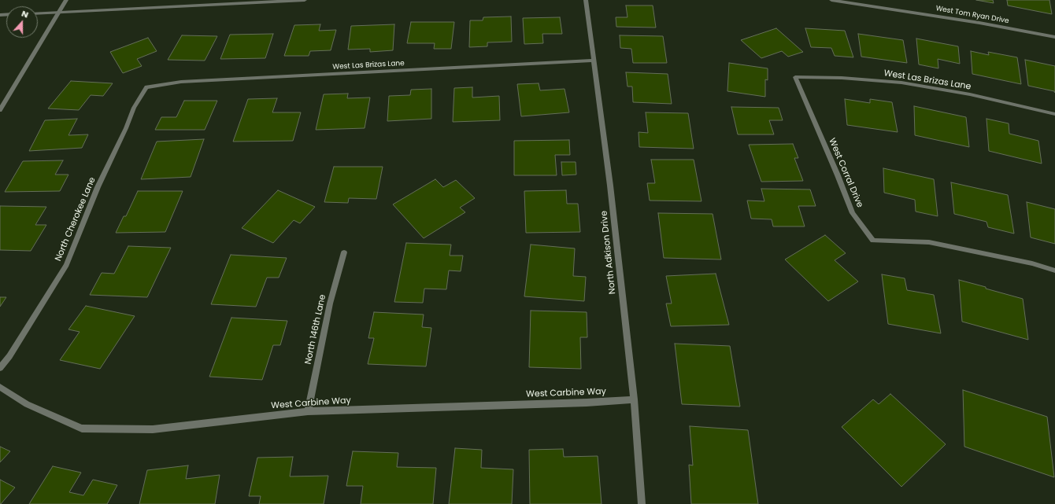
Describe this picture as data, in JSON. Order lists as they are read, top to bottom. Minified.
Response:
{"streets":{"street":["West Tom Ryan Drive","West Las Brizas Lane","West Corral Drive","North Cherokee Lane","North Adkison Drive","North 146th Lane","West Carbine Way"]},"crossings":[["West Las Brizas Lane","West Corral Drive"],["West Las Brizas Lane","North Cherokee Lane"],["West Las Brizas Lane","North Adkison Drive"],["North Adkison Drive","West Carbine Way"],["North 146th Lane","West Carbine Way"]],"north":"top"}
